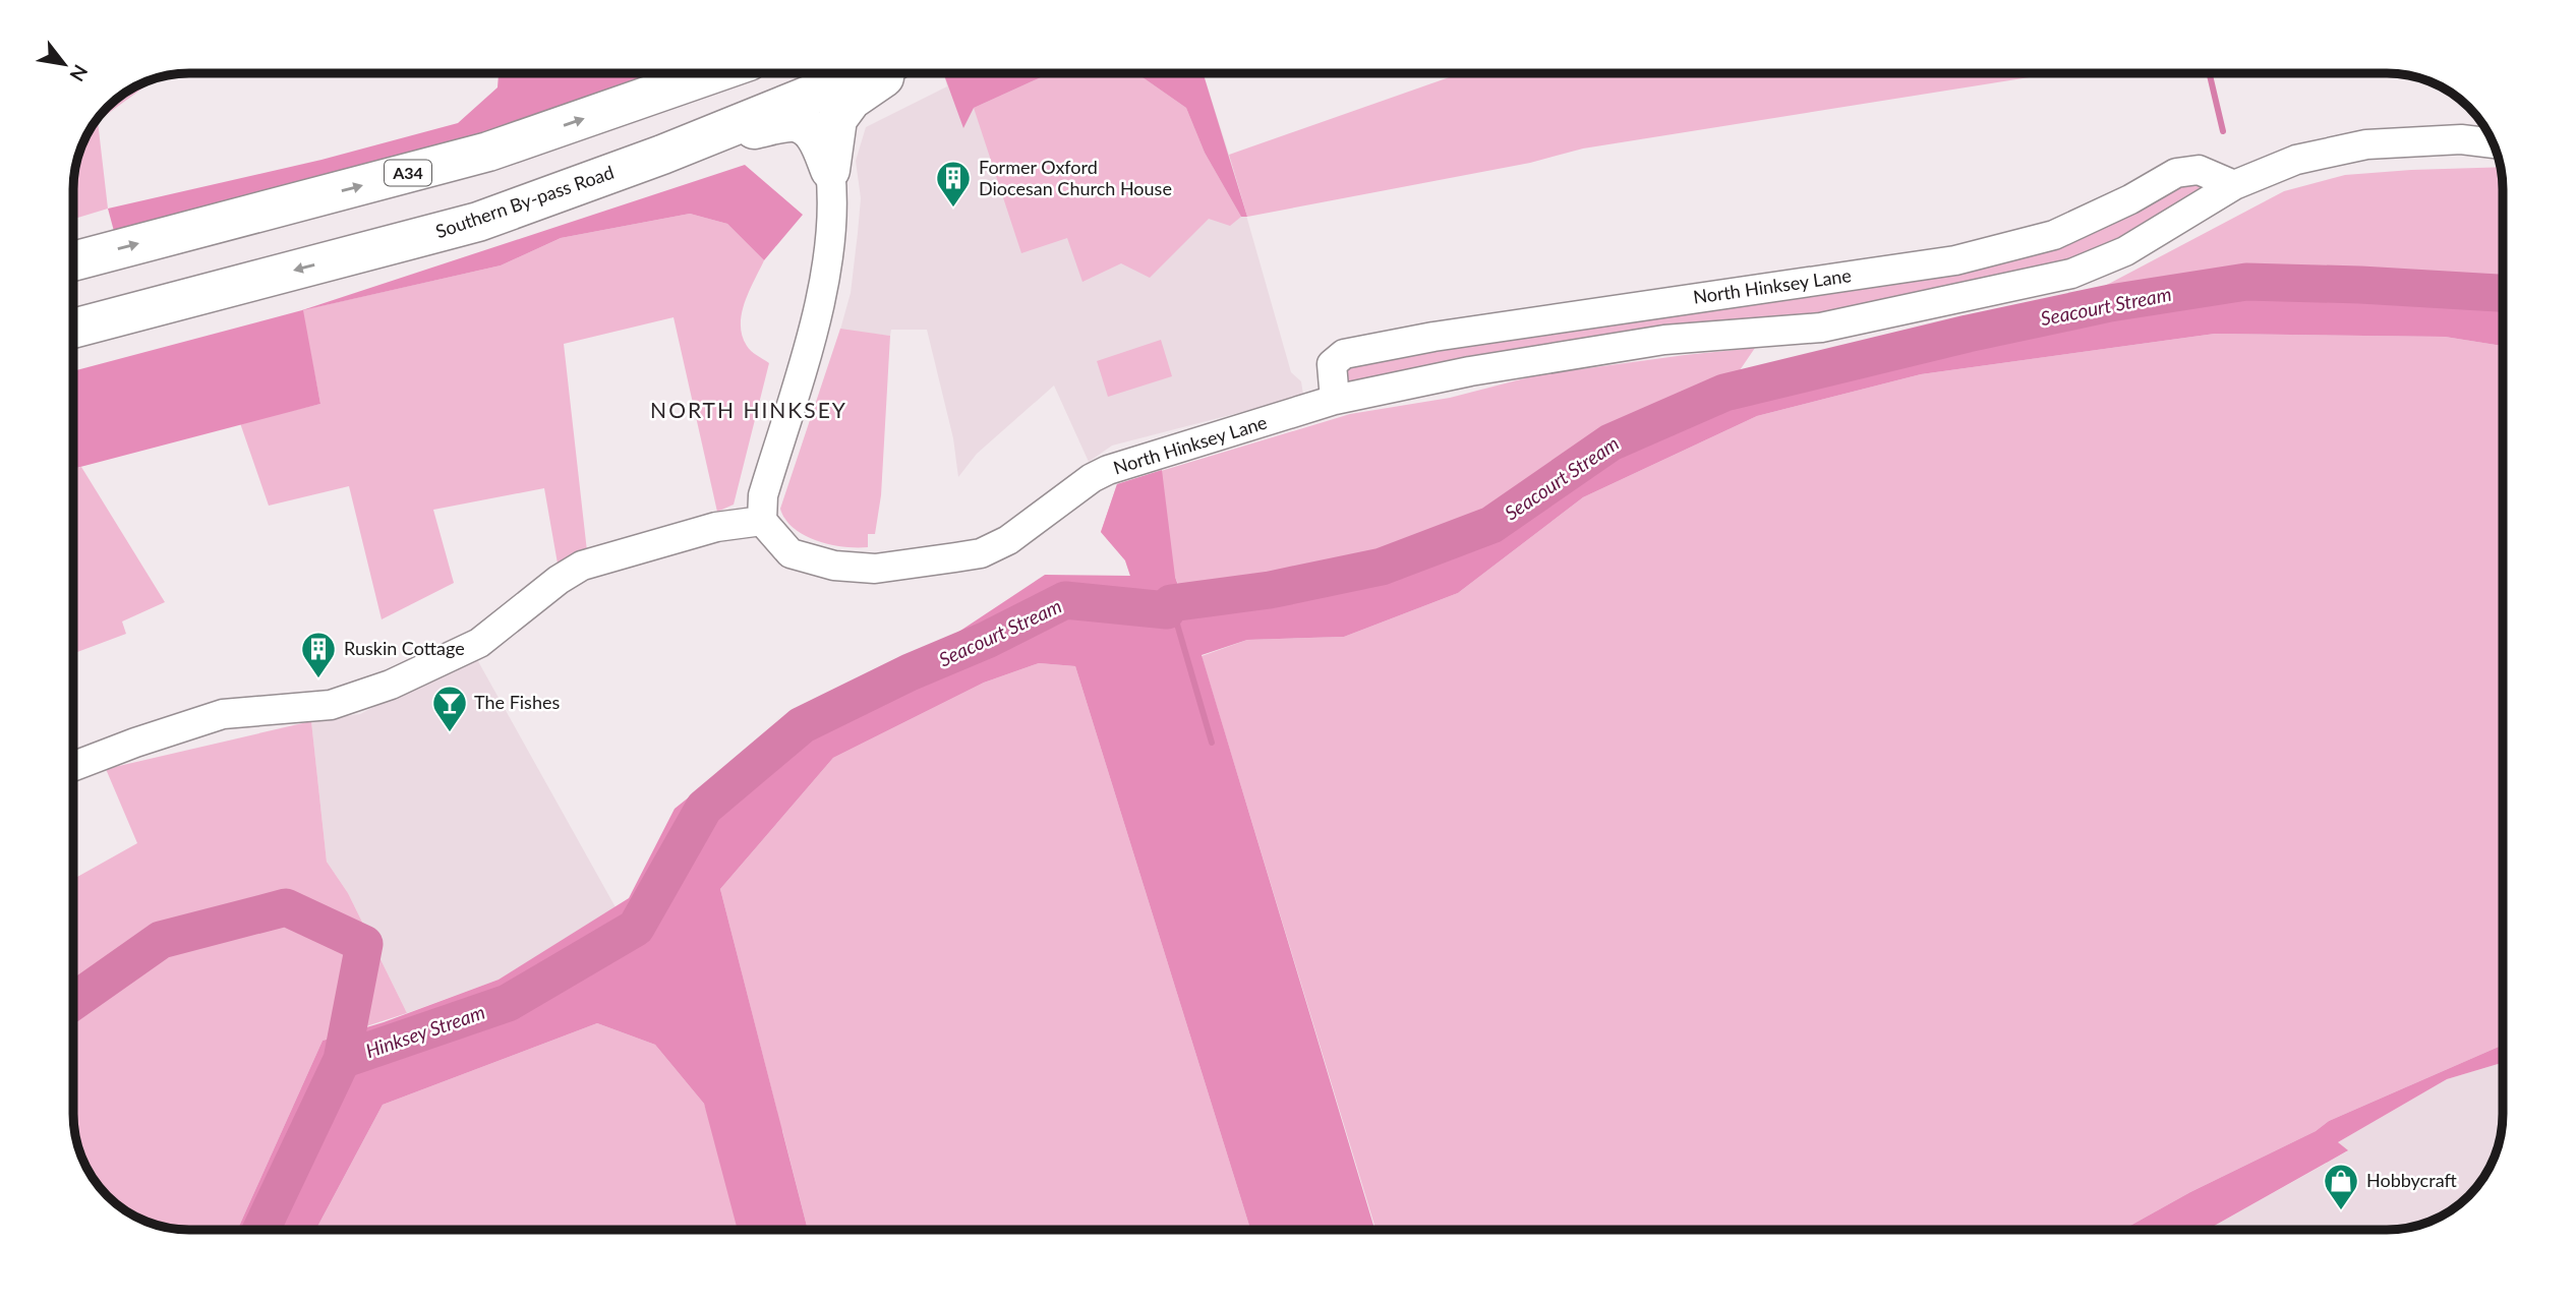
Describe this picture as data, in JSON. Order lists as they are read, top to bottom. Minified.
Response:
{"streets":{"highway":["A34","Southern By-pass Road"],"street":["North Hinksey Lane"]},"districts":["NORTH HINKSEY"],"water":["Seacourt Stream","Hinksey Stream"],"places":{"building":["Former Oxford Diocesan Church House","Ruskin Cottage"],"bar":["The Fishes"],"shop":["Hobbycraft"]},"north":"bottom right"}
